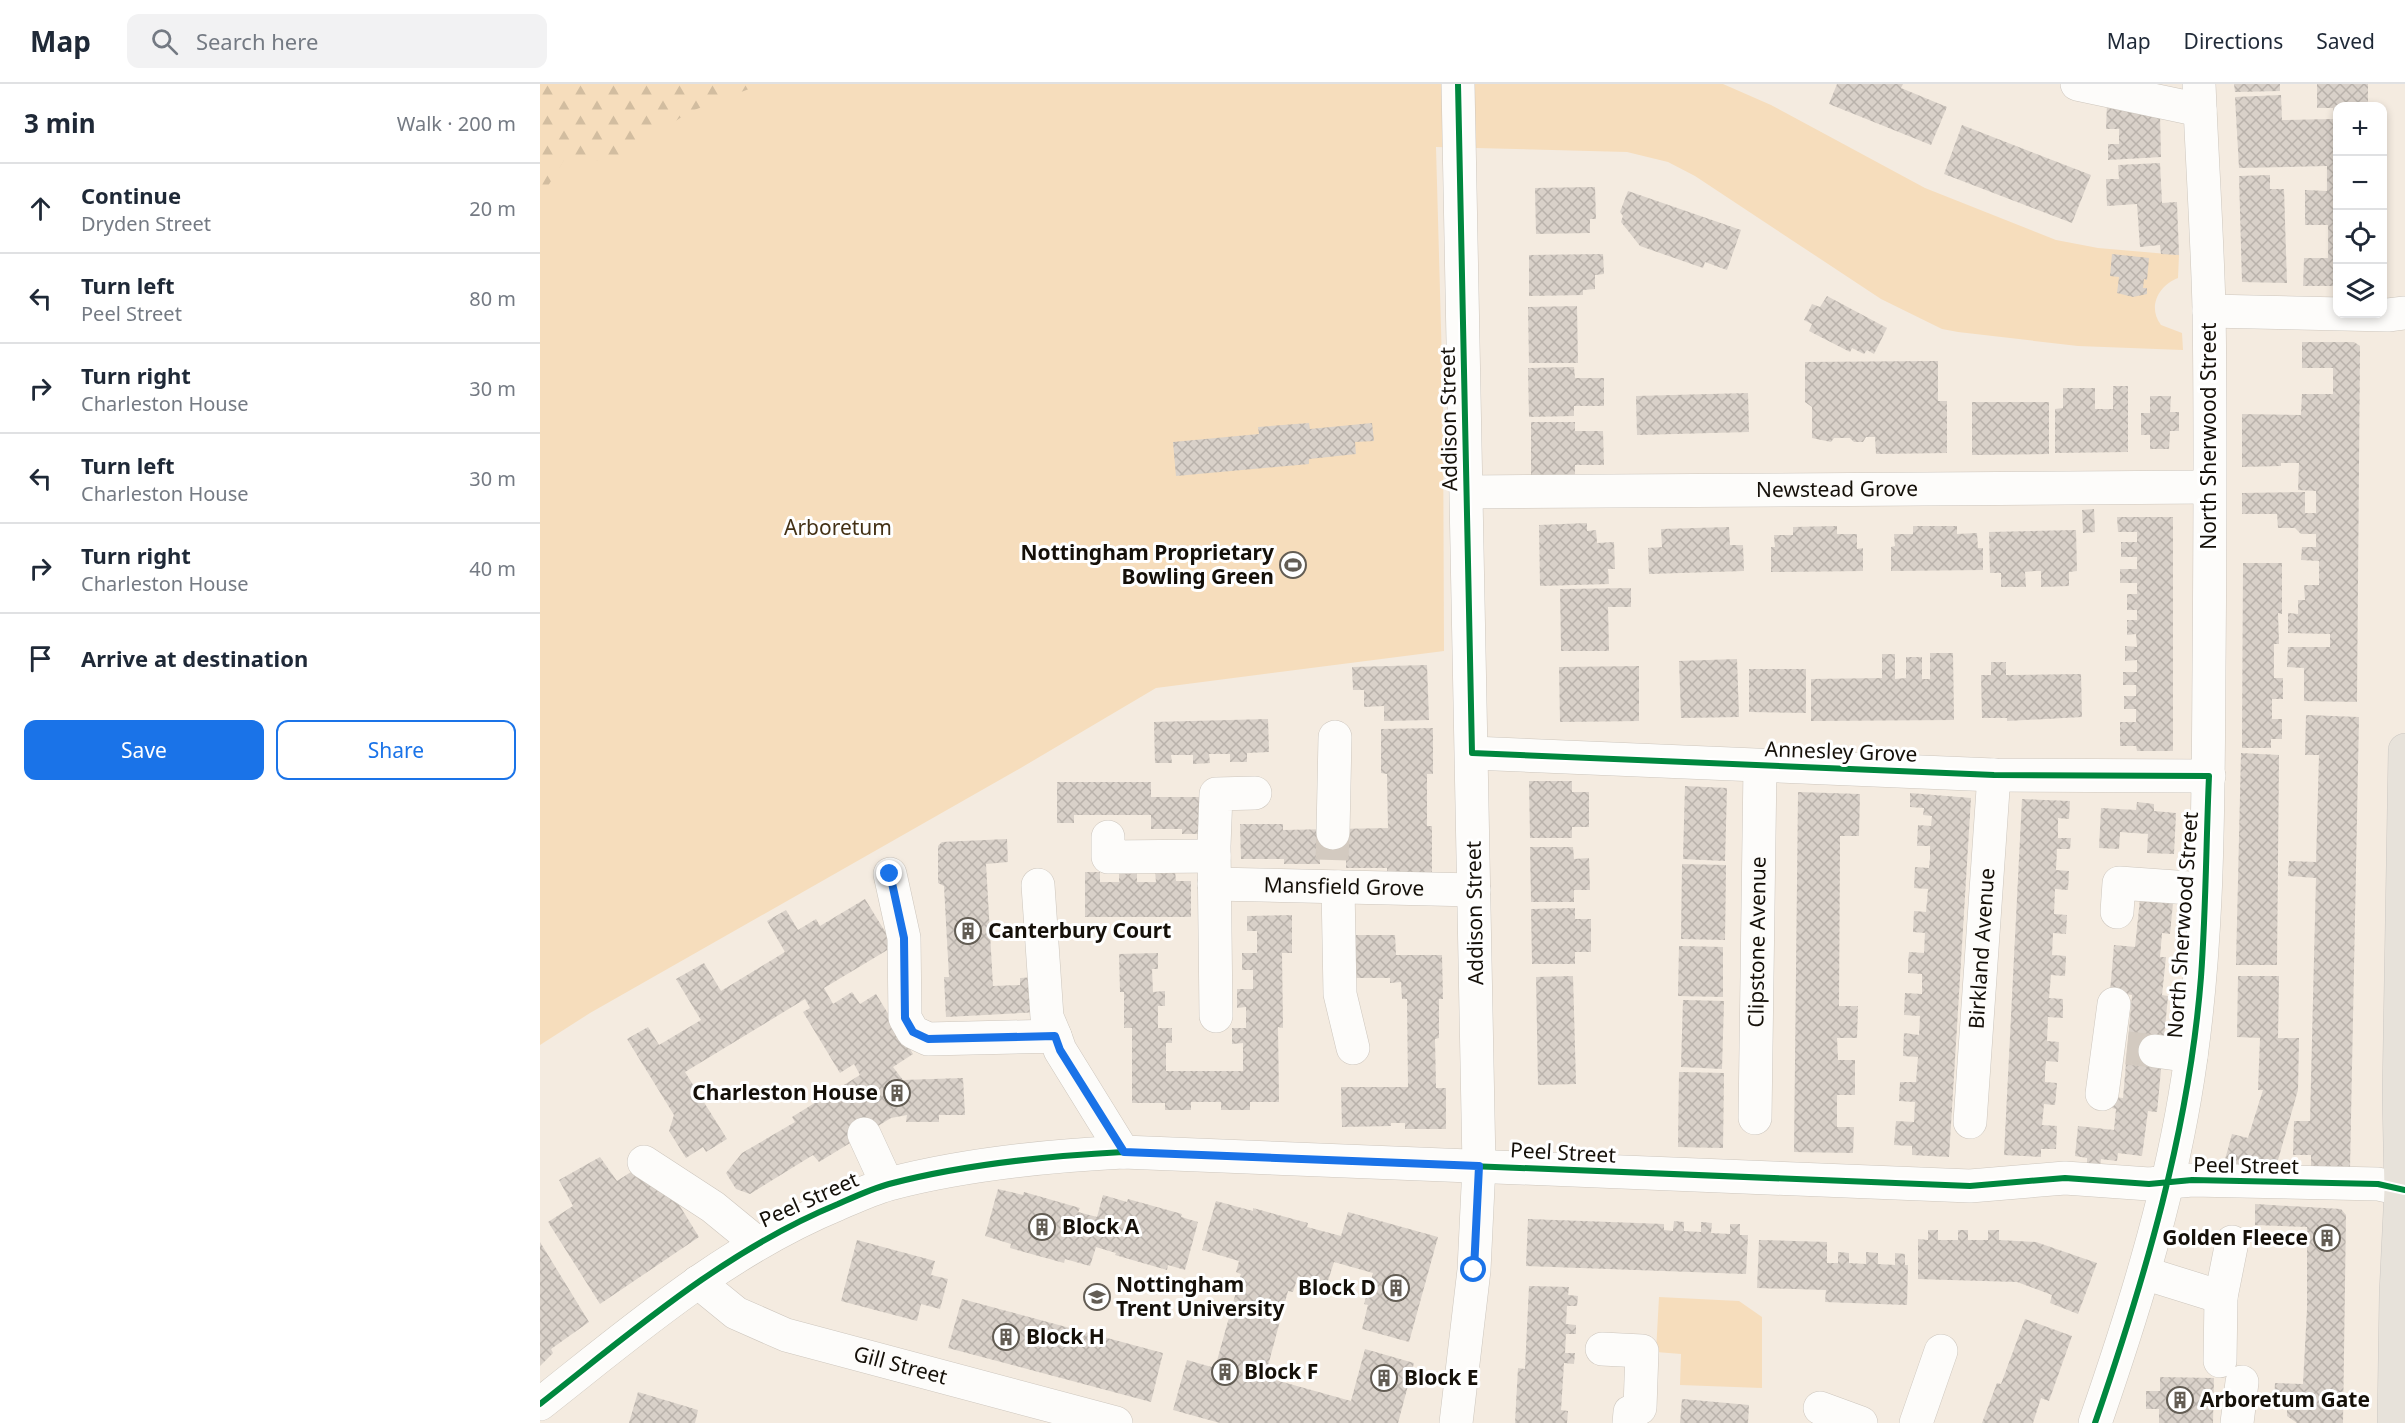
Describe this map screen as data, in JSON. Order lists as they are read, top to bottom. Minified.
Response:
{"streets":{"street":["Addison Street","North Sherwood Street","Newstead Grove","Annesley Grove","Mansfield Grove","Clipstone Avenue","Birkland Avenue","Peel Street","Gill Street"]},"crossings":[["Addison Street","Newstead Grove"],["Addison Street","Annesley Grove"],["Addison Street","Mansfield Grove"],["Addison Street","Peel Street"],["North Sherwood Street","Newstead Grove"],["North Sherwood Street","Annesley Grove"],["North Sherwood Street","Peel Street"],["Annesley Grove","Clipstone Avenue"],["Annesley Grove","Birkland Avenue"],["Peel Street","Gill Street"]],"parks":["Arboretum"],"places":{"sports":["Nottingham Proprietary Bowling Green"],"building":["Canterbury Court","Charleston House","Block A","Golden Fleece","Block D","Block H","Block F","Block E","Arboretum Gate"],"school or university":["Nottingham Trent University"]},"page":{"header":"Map","search":"Search here","nav":["Map","Directions","Saved"],"heading":["3 min","Walk · 200 m"],"map_buttons":["+","−"],"list":[["Continue","Dryden Street","20 m"],["Turn left","Peel Street","80 m"],["Turn right","Charleston House","30 m"],["Turn left","Charleston House","30 m"],["Turn right","Charleston House","40 m"],"Arrive at destination"],"buttons":["Save","Share"]}}
